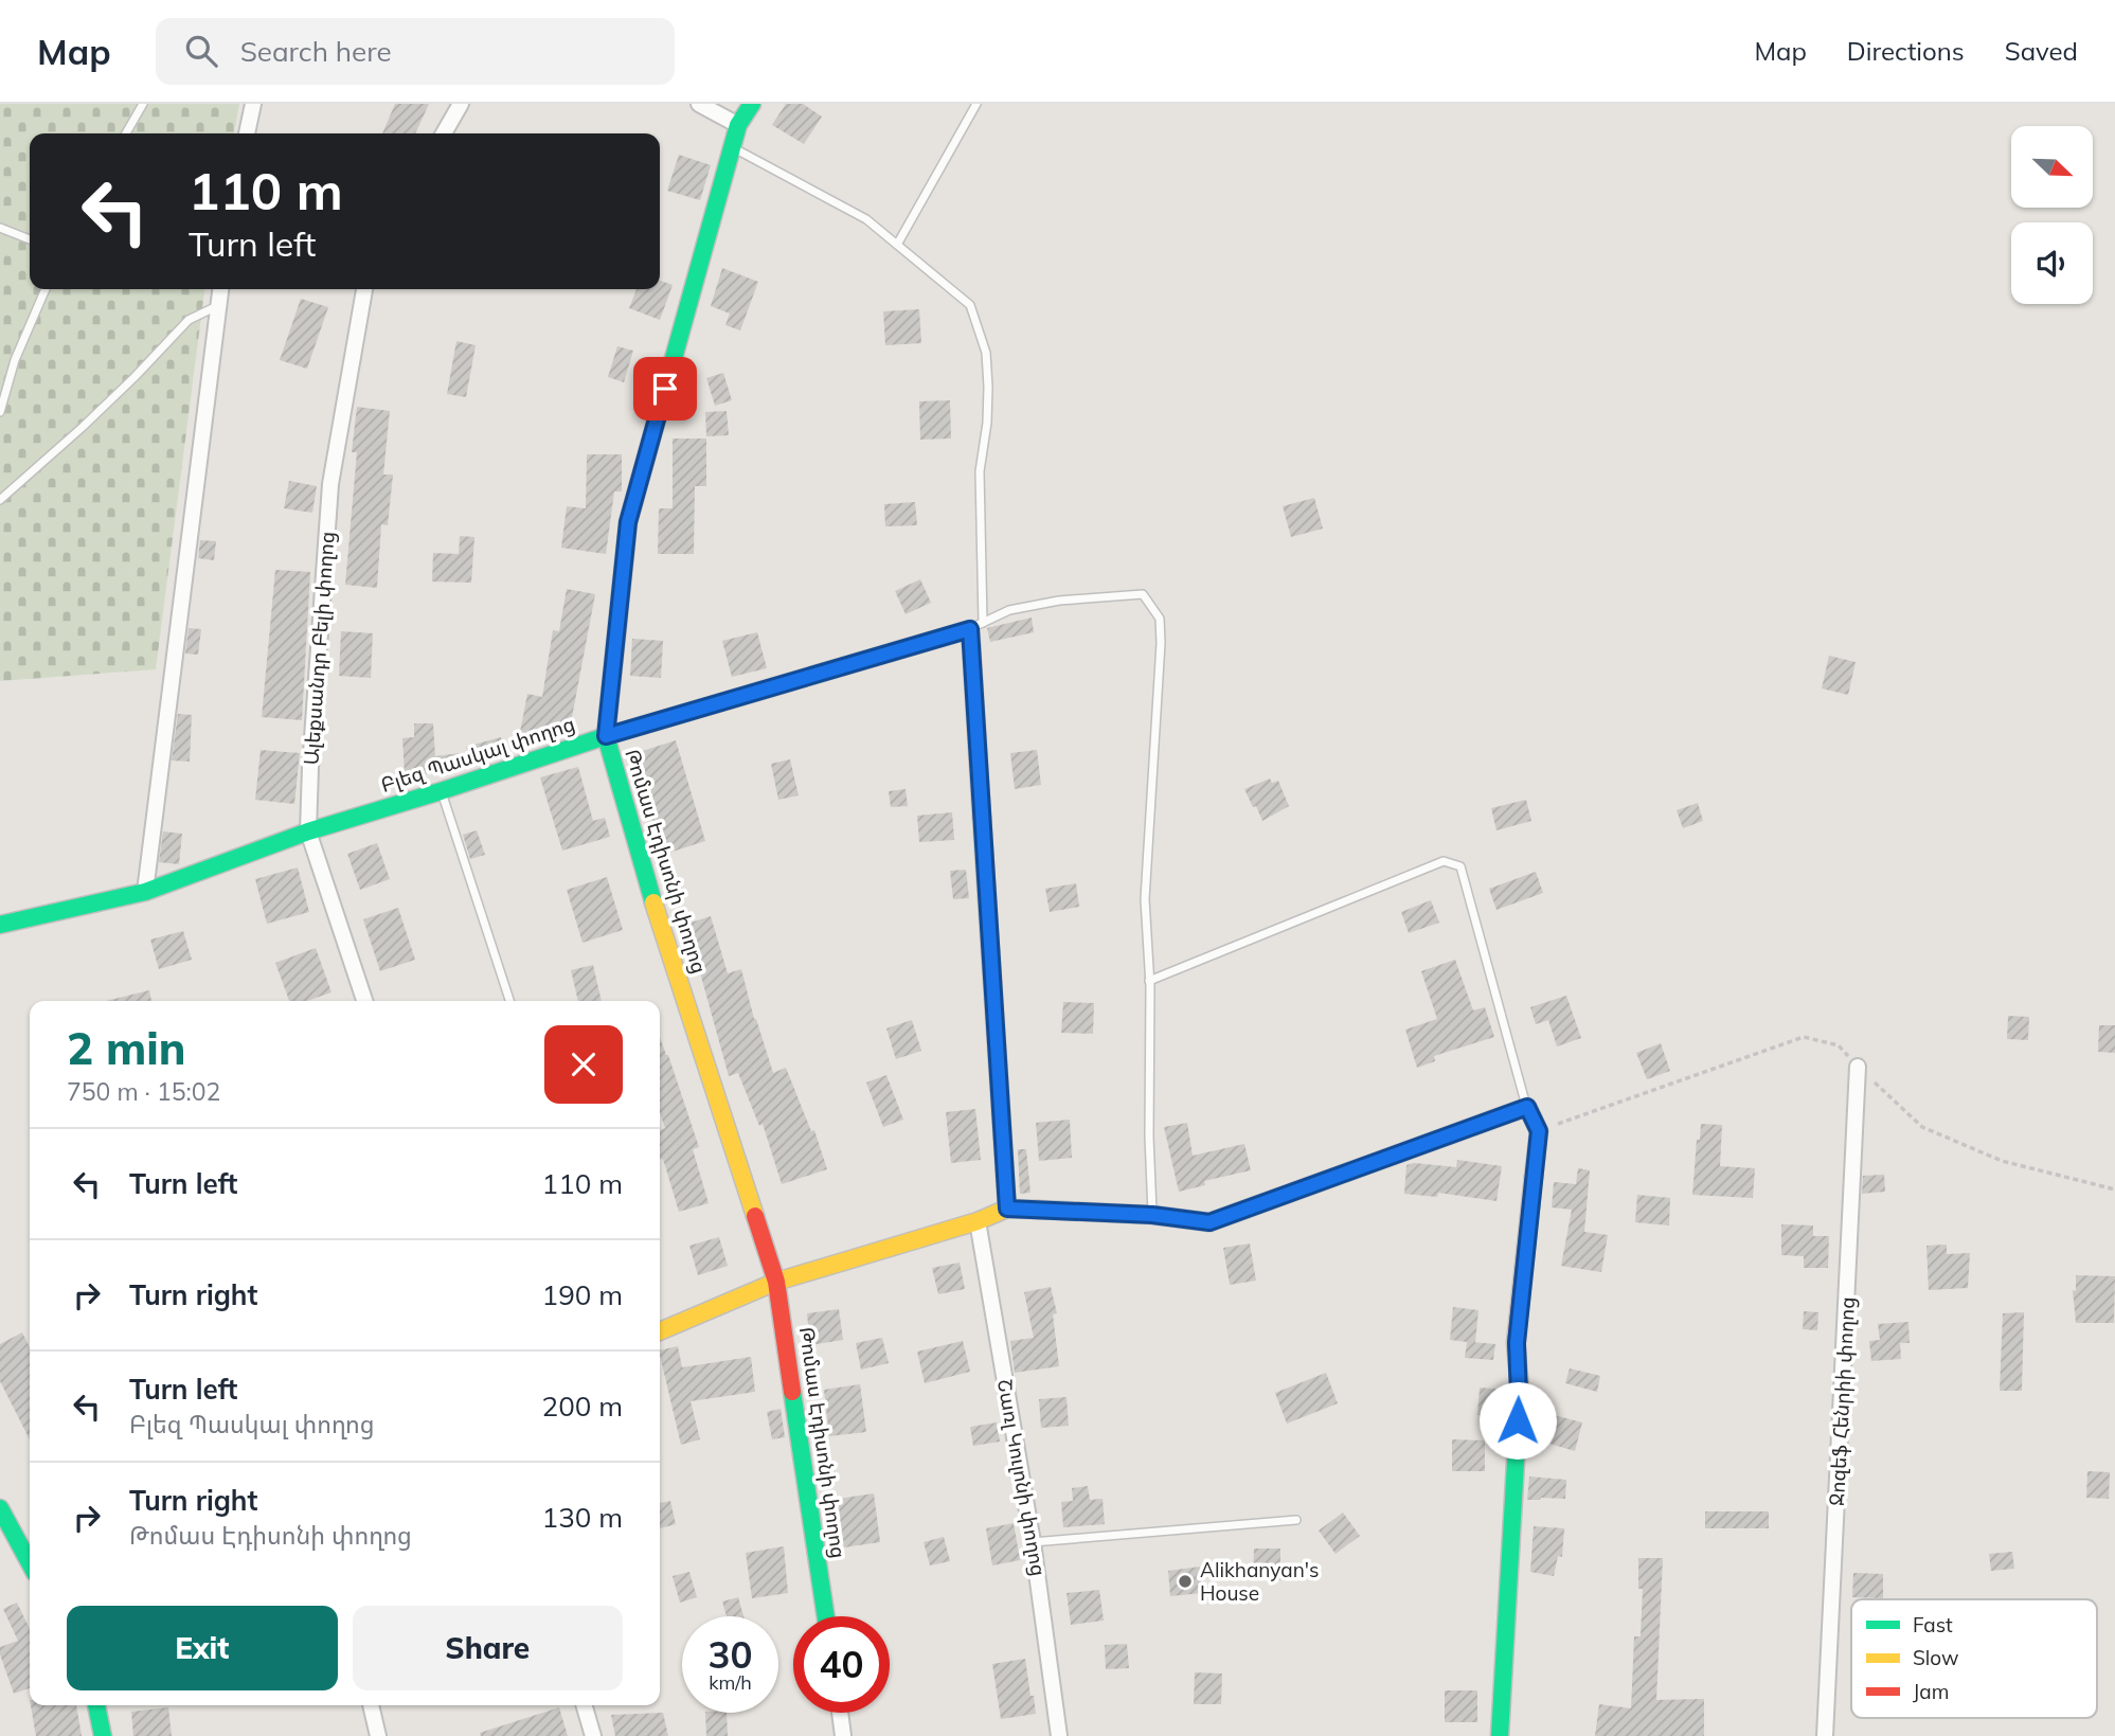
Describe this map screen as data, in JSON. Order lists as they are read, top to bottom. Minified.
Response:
{"streets":{"street":["Ալեքսանդր Բելի փողոց","Բլեզ Պասկալ փողոց","Թոմաս Էդիսոնի փողոց","Ջոզեֆ Հենրիի փողոց","Շառլ Կուլոնի փողոց"]},"crossings":[["Ալեքսանդր Բելի փողոց","Բլեզ Պասկալ փողոց"],["Բլեզ Պասկալ փողոց","Թոմաս Էդիսոնի փողոց"]],"places":["Alikhanyan's House"],"legend":["Fast","Slow","Jam"],"north":"bottom right","page":{"header":"Map","search":"Search here","nav":["Map","Directions","Saved"],"turn":["110 m","Turn left"],"heading":["2 min","750 m · 15:02"],"list":[{"name":"Turn left","value":"110 m"},{"name":"Turn right","value":"190 m"},{"name":"Turn left","note":"Բլեզ Պասկալ փողոց","value":"200 m"},{"name":"Turn right","note":"Թոմաս Էդիսոնի փողոց","value":"130 m"}],"buttons":["Exit","Share"],"speed":"30 km/h","limit":"40"}}
